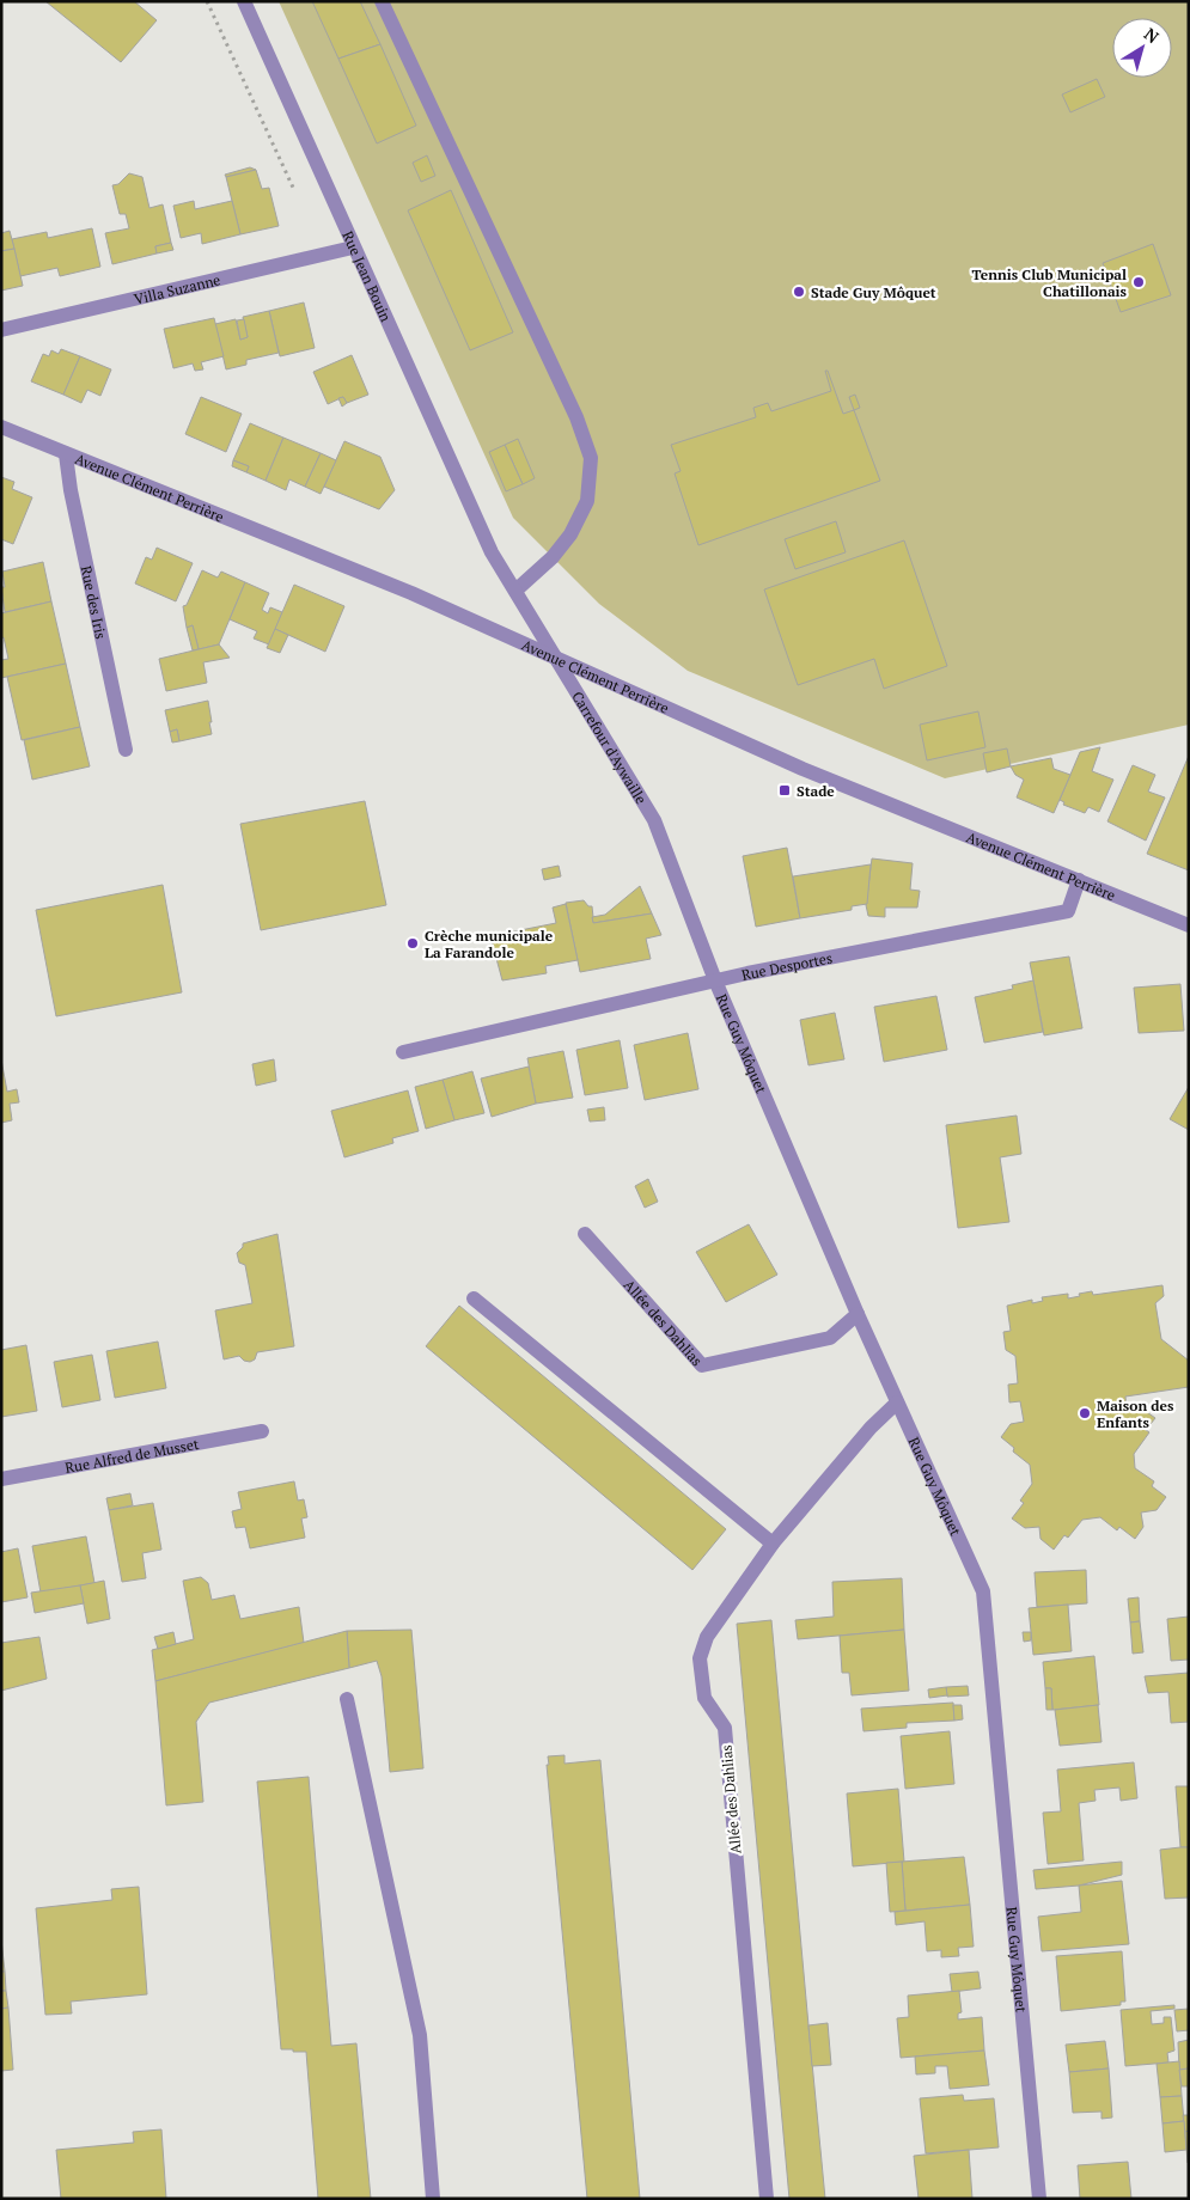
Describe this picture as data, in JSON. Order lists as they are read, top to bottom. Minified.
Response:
{"streets":{"street":["Rue Jean Bouin","Villa Suzanne","Avenue Clément Perrière","Rue des Iris","Carrefour d'Aywaille","Rue Desportes","Rue Guy Môquet","Allée des Dahlias","Rue Alfred de Musset"]},"crossings":[["Rue Jean Bouin","Villa Suzanne"],["Rue Jean Bouin","Carrefour d'Aywaille"],["Avenue Clément Perrière","Rue des Iris"],["Avenue Clément Perrière","Carrefour d'Aywaille"],["Avenue Clément Perrière","Rue Desportes"],["Carrefour d'Aywaille","Rue Guy Môquet"],["Rue Desportes","Rue Guy Môquet"],["Rue Guy Môquet","Allée des Dahlias"]],"places":{"other":["Tennis Club Municipal Chatillonais","Stade Guy Môquet","Crèche municipale La Farandole","Maison des Enfants"],"transit":["Stade"]},"north":"top right"}
